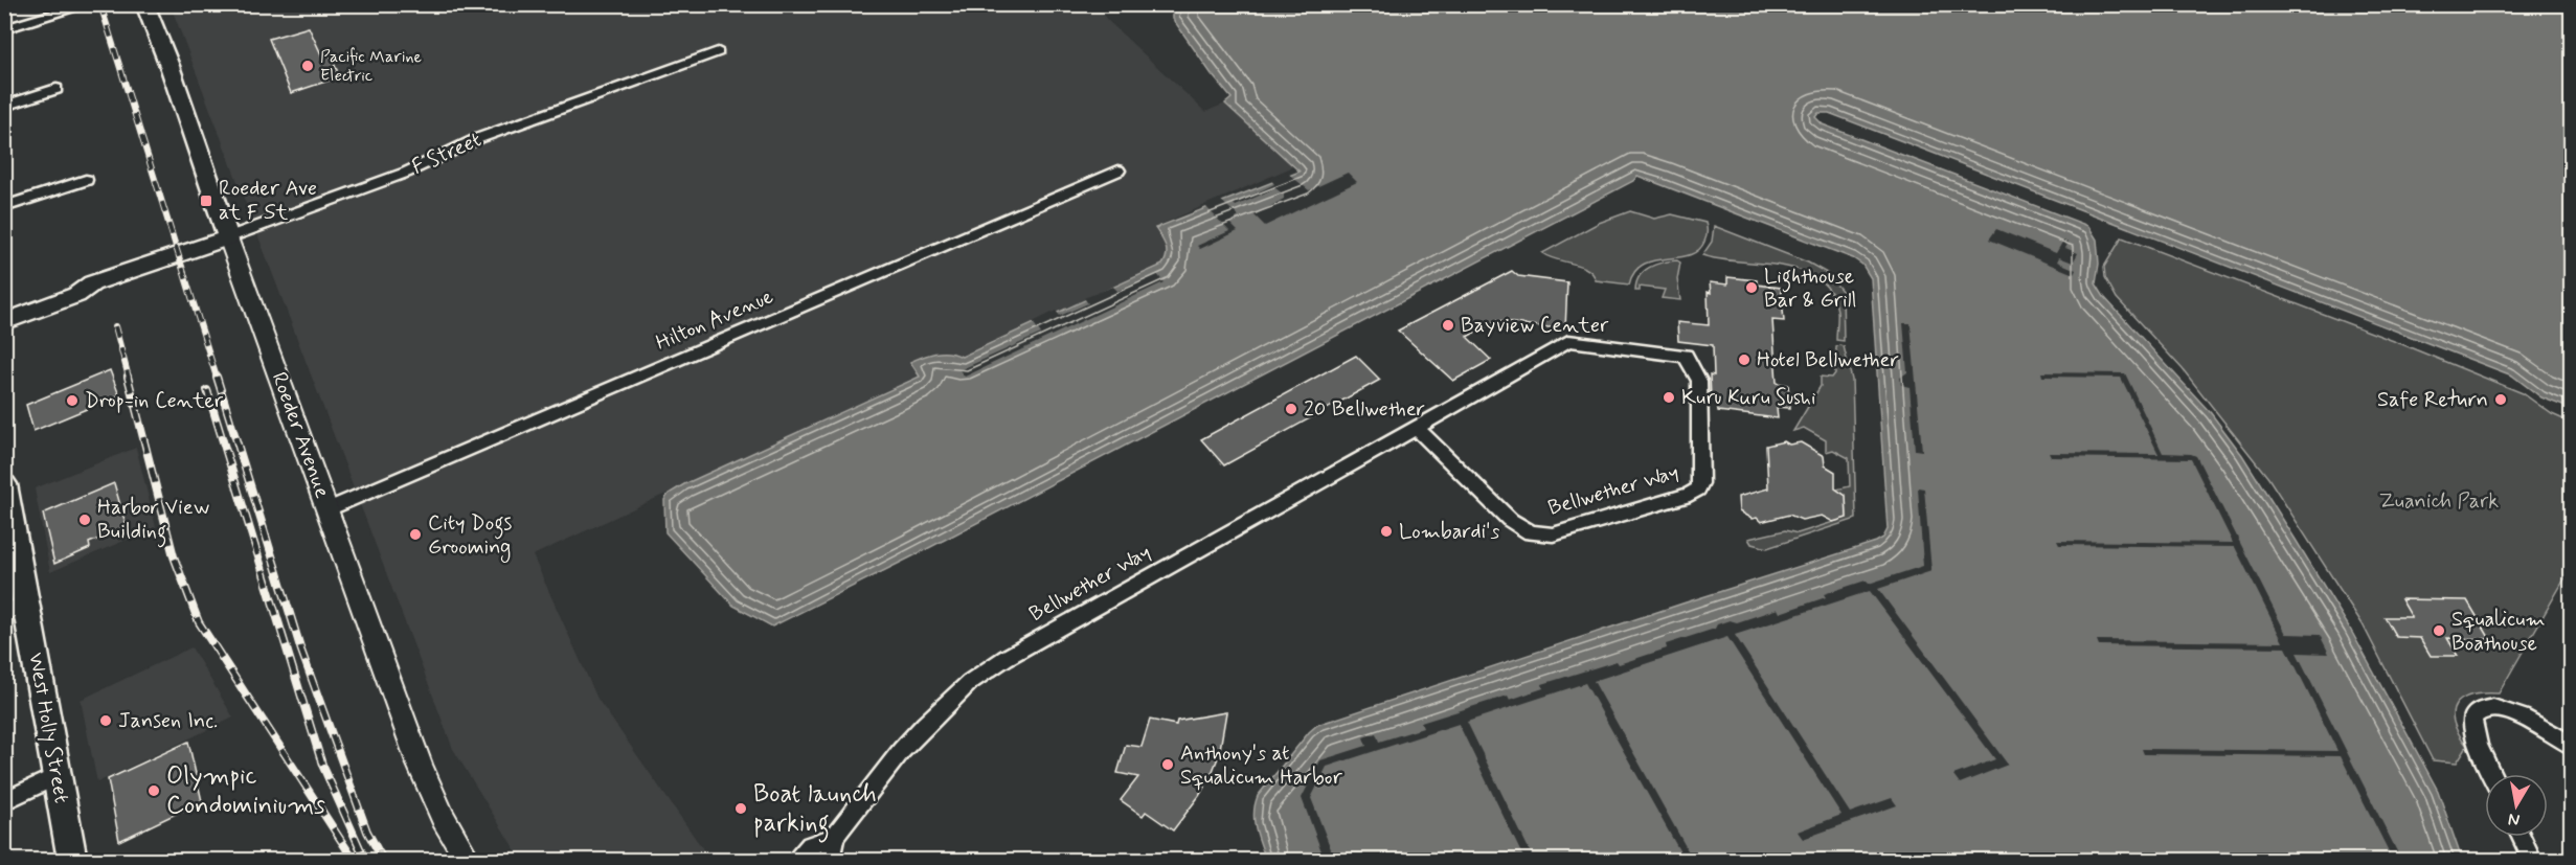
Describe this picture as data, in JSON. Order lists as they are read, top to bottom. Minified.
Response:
{"streets":{"main road":["F Street","Roeder Avenue","West Holly Street"],"street":["Hilton Avenue","Bellwether Way"]},"crossings":[["F Street","Roeder Avenue"],["Hilton Avenue","Roeder Avenue"]],"parks":["Zuanich Park"],"places":{"other":["Pacific Marine Electric","Lighthouse Bar & Grill","Bayview Center","Hotel Bellwether","Kuru Kuru Sushi","Safe Return","Drop-in Center","20 Bellwether","Harbor View Building","Lombardi's","City Dogs Grooming","Squalicum Boathouse","Jansen Inc.","Anthony's at Squalicum Harbor","Olympic Condominiums","Boat launch parking"],"transit":["Roeder Ave at F St"]},"north":"bottom"}
